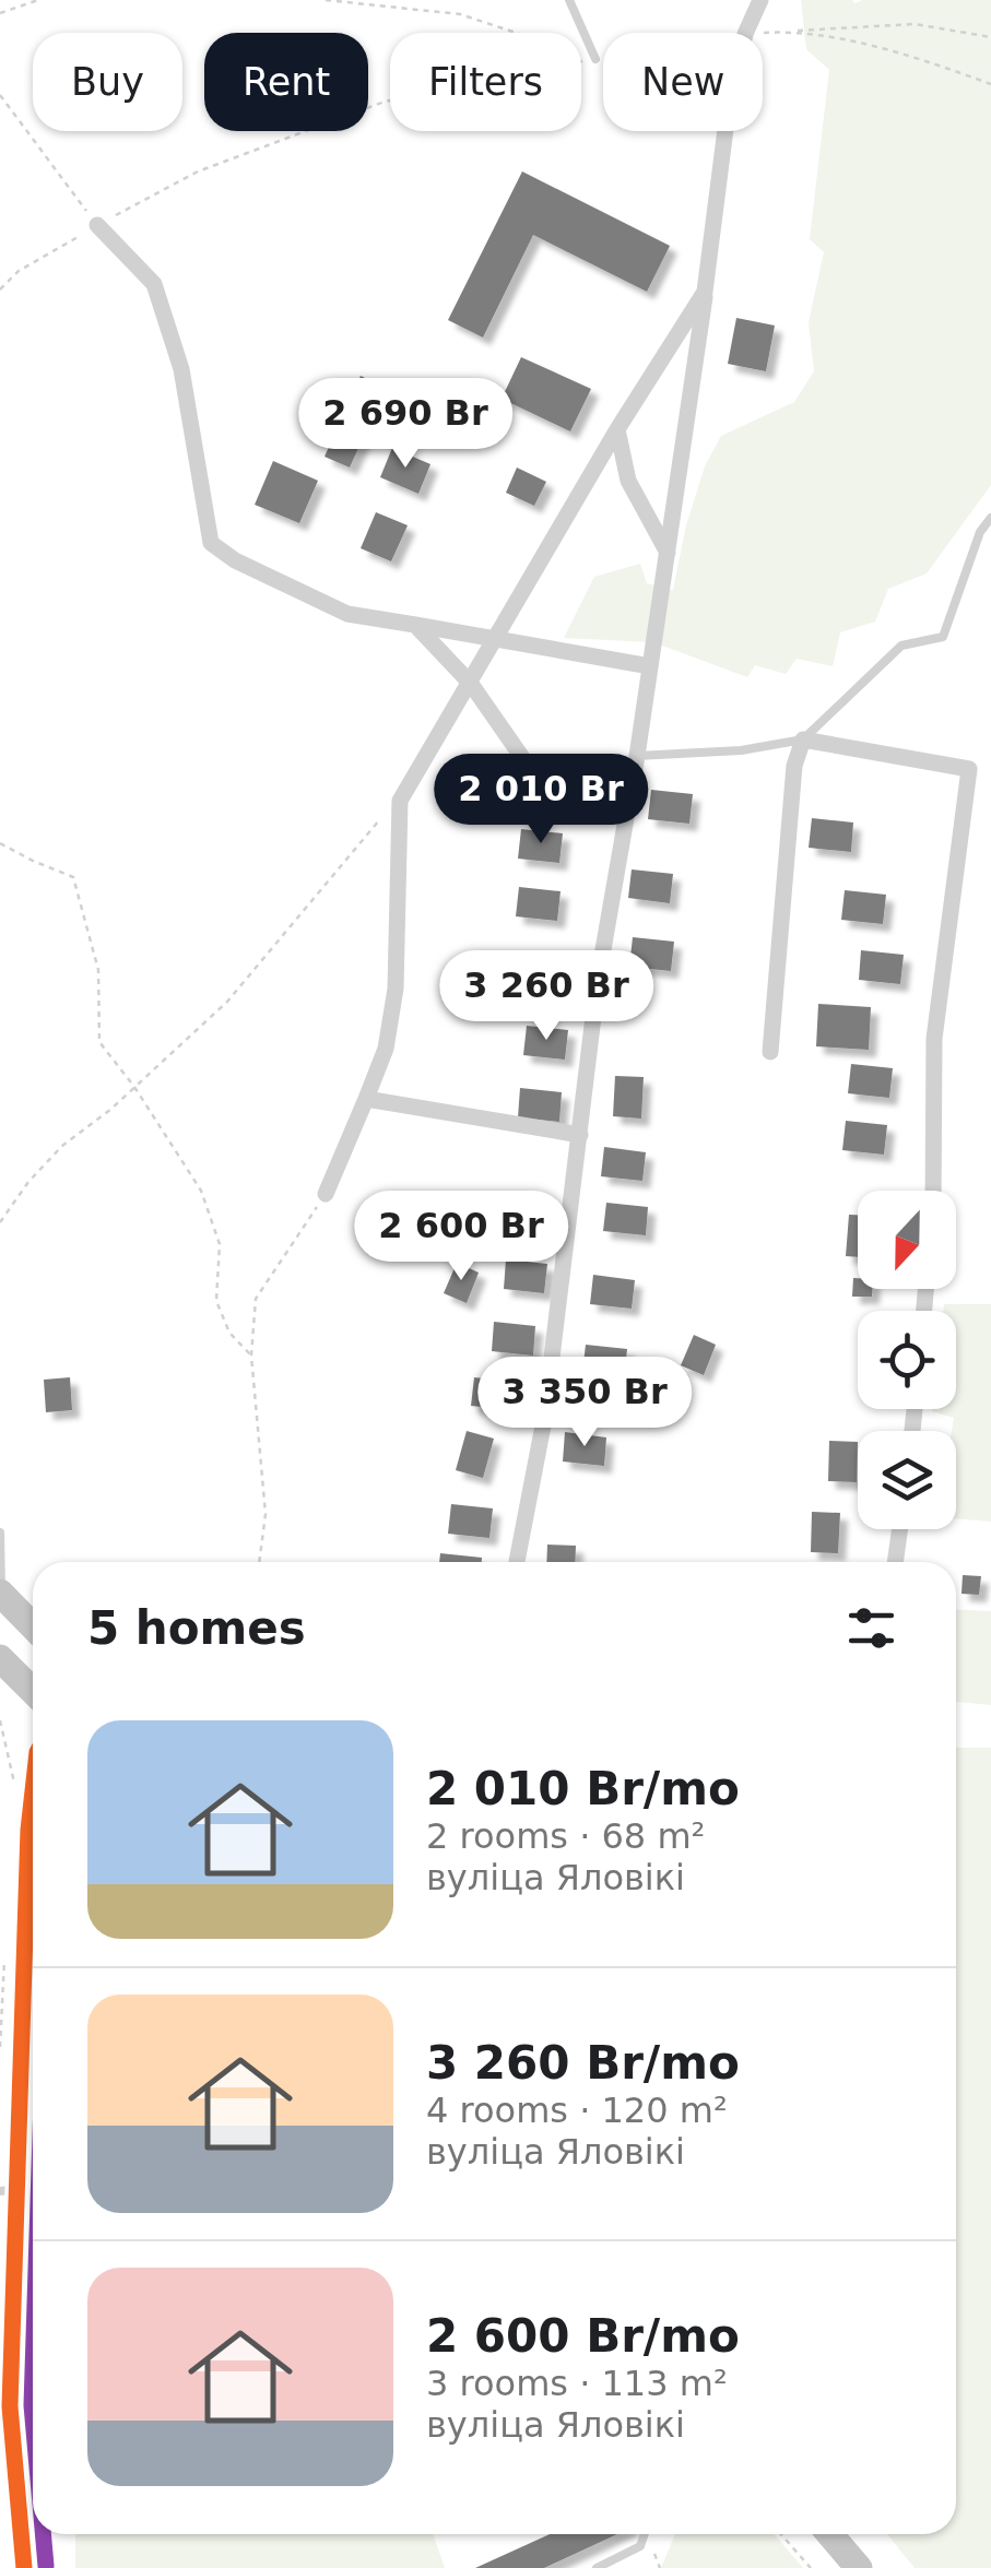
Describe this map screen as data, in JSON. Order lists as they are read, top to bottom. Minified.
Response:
{"lines":["transit line 3"],"north":"bottom","page":{"chip":["Buy","Rent","Filters","New"],"price":["2 690 Br","2 010 Br","3 260 Br","2 600 Br","3 350 Br"],"heading":"5 homes","list":[{"name":"2 010 Br/mo","note":"2 rooms · 68 m² · вуліца Яловікі"},{"name":"3 260 Br/mo","note":"4 rooms · 120 m² · вуліца Яловікі"},{"name":"2 600 Br/mo","note":"3 rooms · 113 m² · вуліца Яловікі"}]}}
